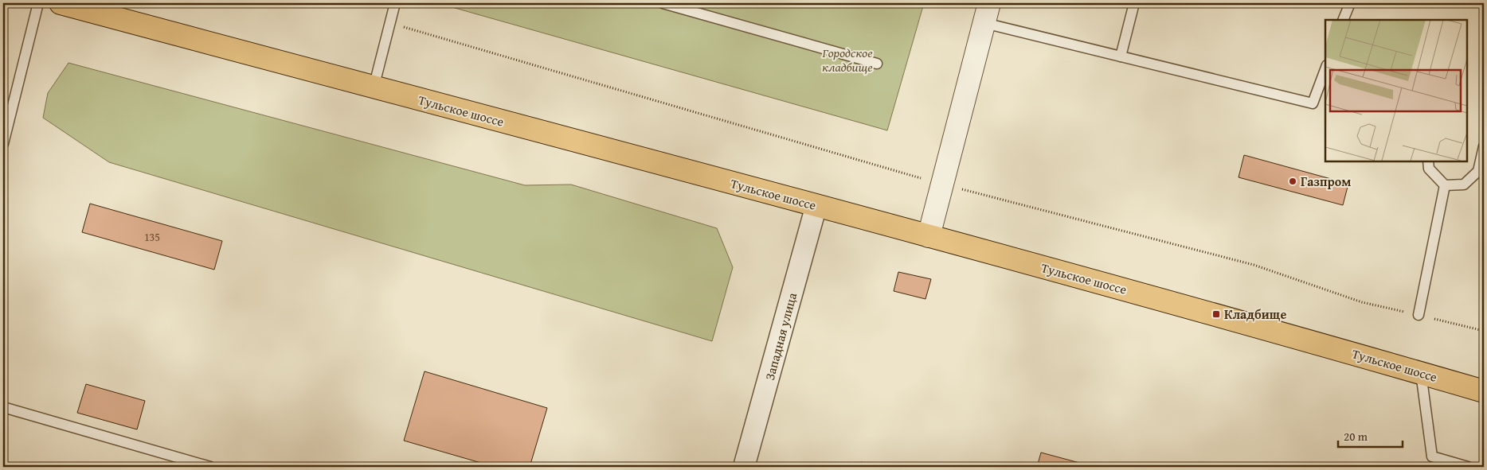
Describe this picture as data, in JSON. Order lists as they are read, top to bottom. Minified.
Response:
{"streets":{"main road":["Тульское шоссе"],"street":["Западная улица"]},"crossings":[["Тульское шоссе","Западная улица"]],"parks":["Городское кладбище"],"places":{"other":["Газпром"],"transit":["Кладбище"]},"house_numbers":["135"],"scale_bar":"20 m"}
